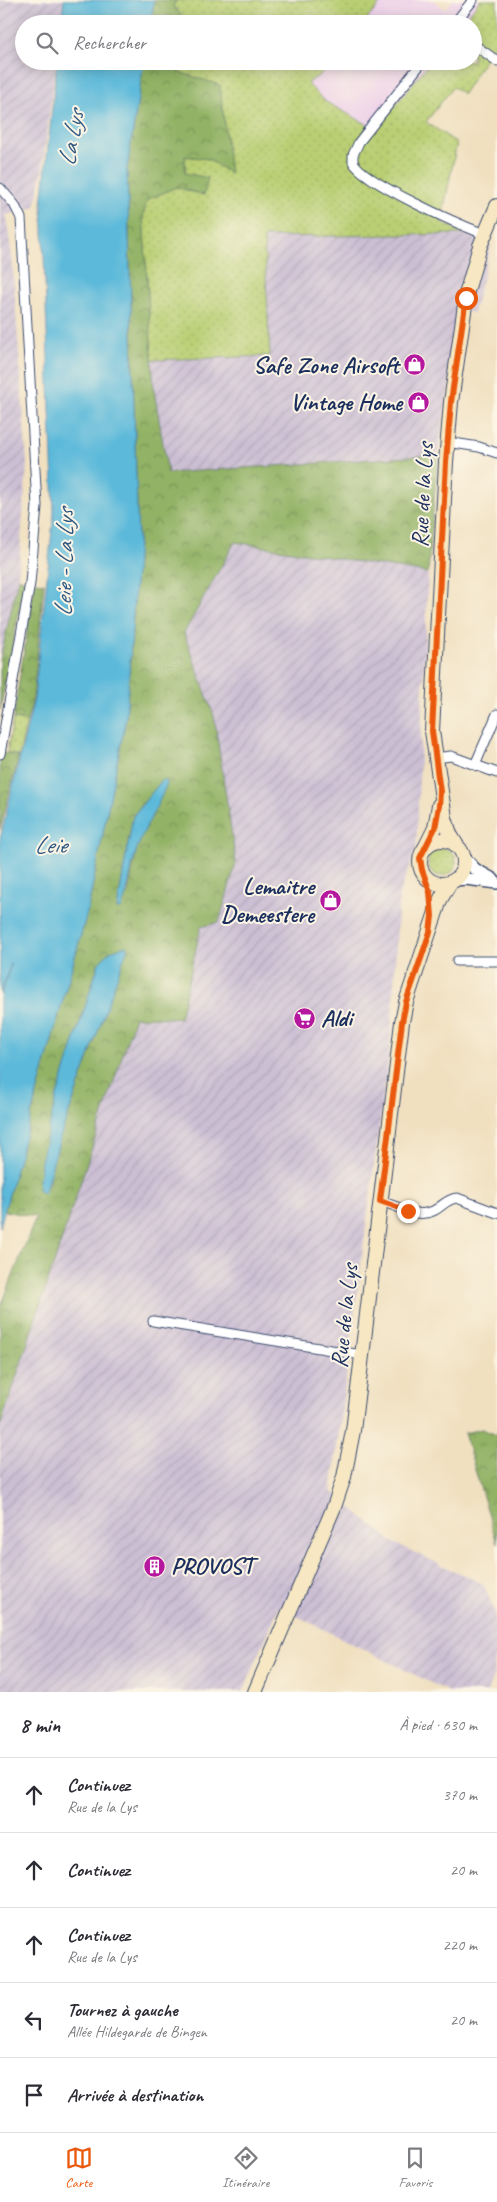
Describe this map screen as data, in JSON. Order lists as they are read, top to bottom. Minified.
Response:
{"streets":{"main road":["Rue de la Lys"]},"water":["La Lys","Leie - La Lys","Leie"],"places":{"shop":["Safe Zone Airsoft","Vintage Home","Lemaitre Demeestere"],"supermarket":["Aldi"],"building":["PROVOST"]},"page":{"search":"Rechercher","heading":["8 min","À pied · 630 m"],"list":[["Continuez","Rue de la Lys","370 m"],["Continuez","20 m"],["Continuez","Rue de la Lys","220 m"],["Tournez à gauche","Allée Hildegarde de Bingen","20 m"],"Arrivée à destination"],"nav":["Carte","Itinéraire","Favoris"]}}
